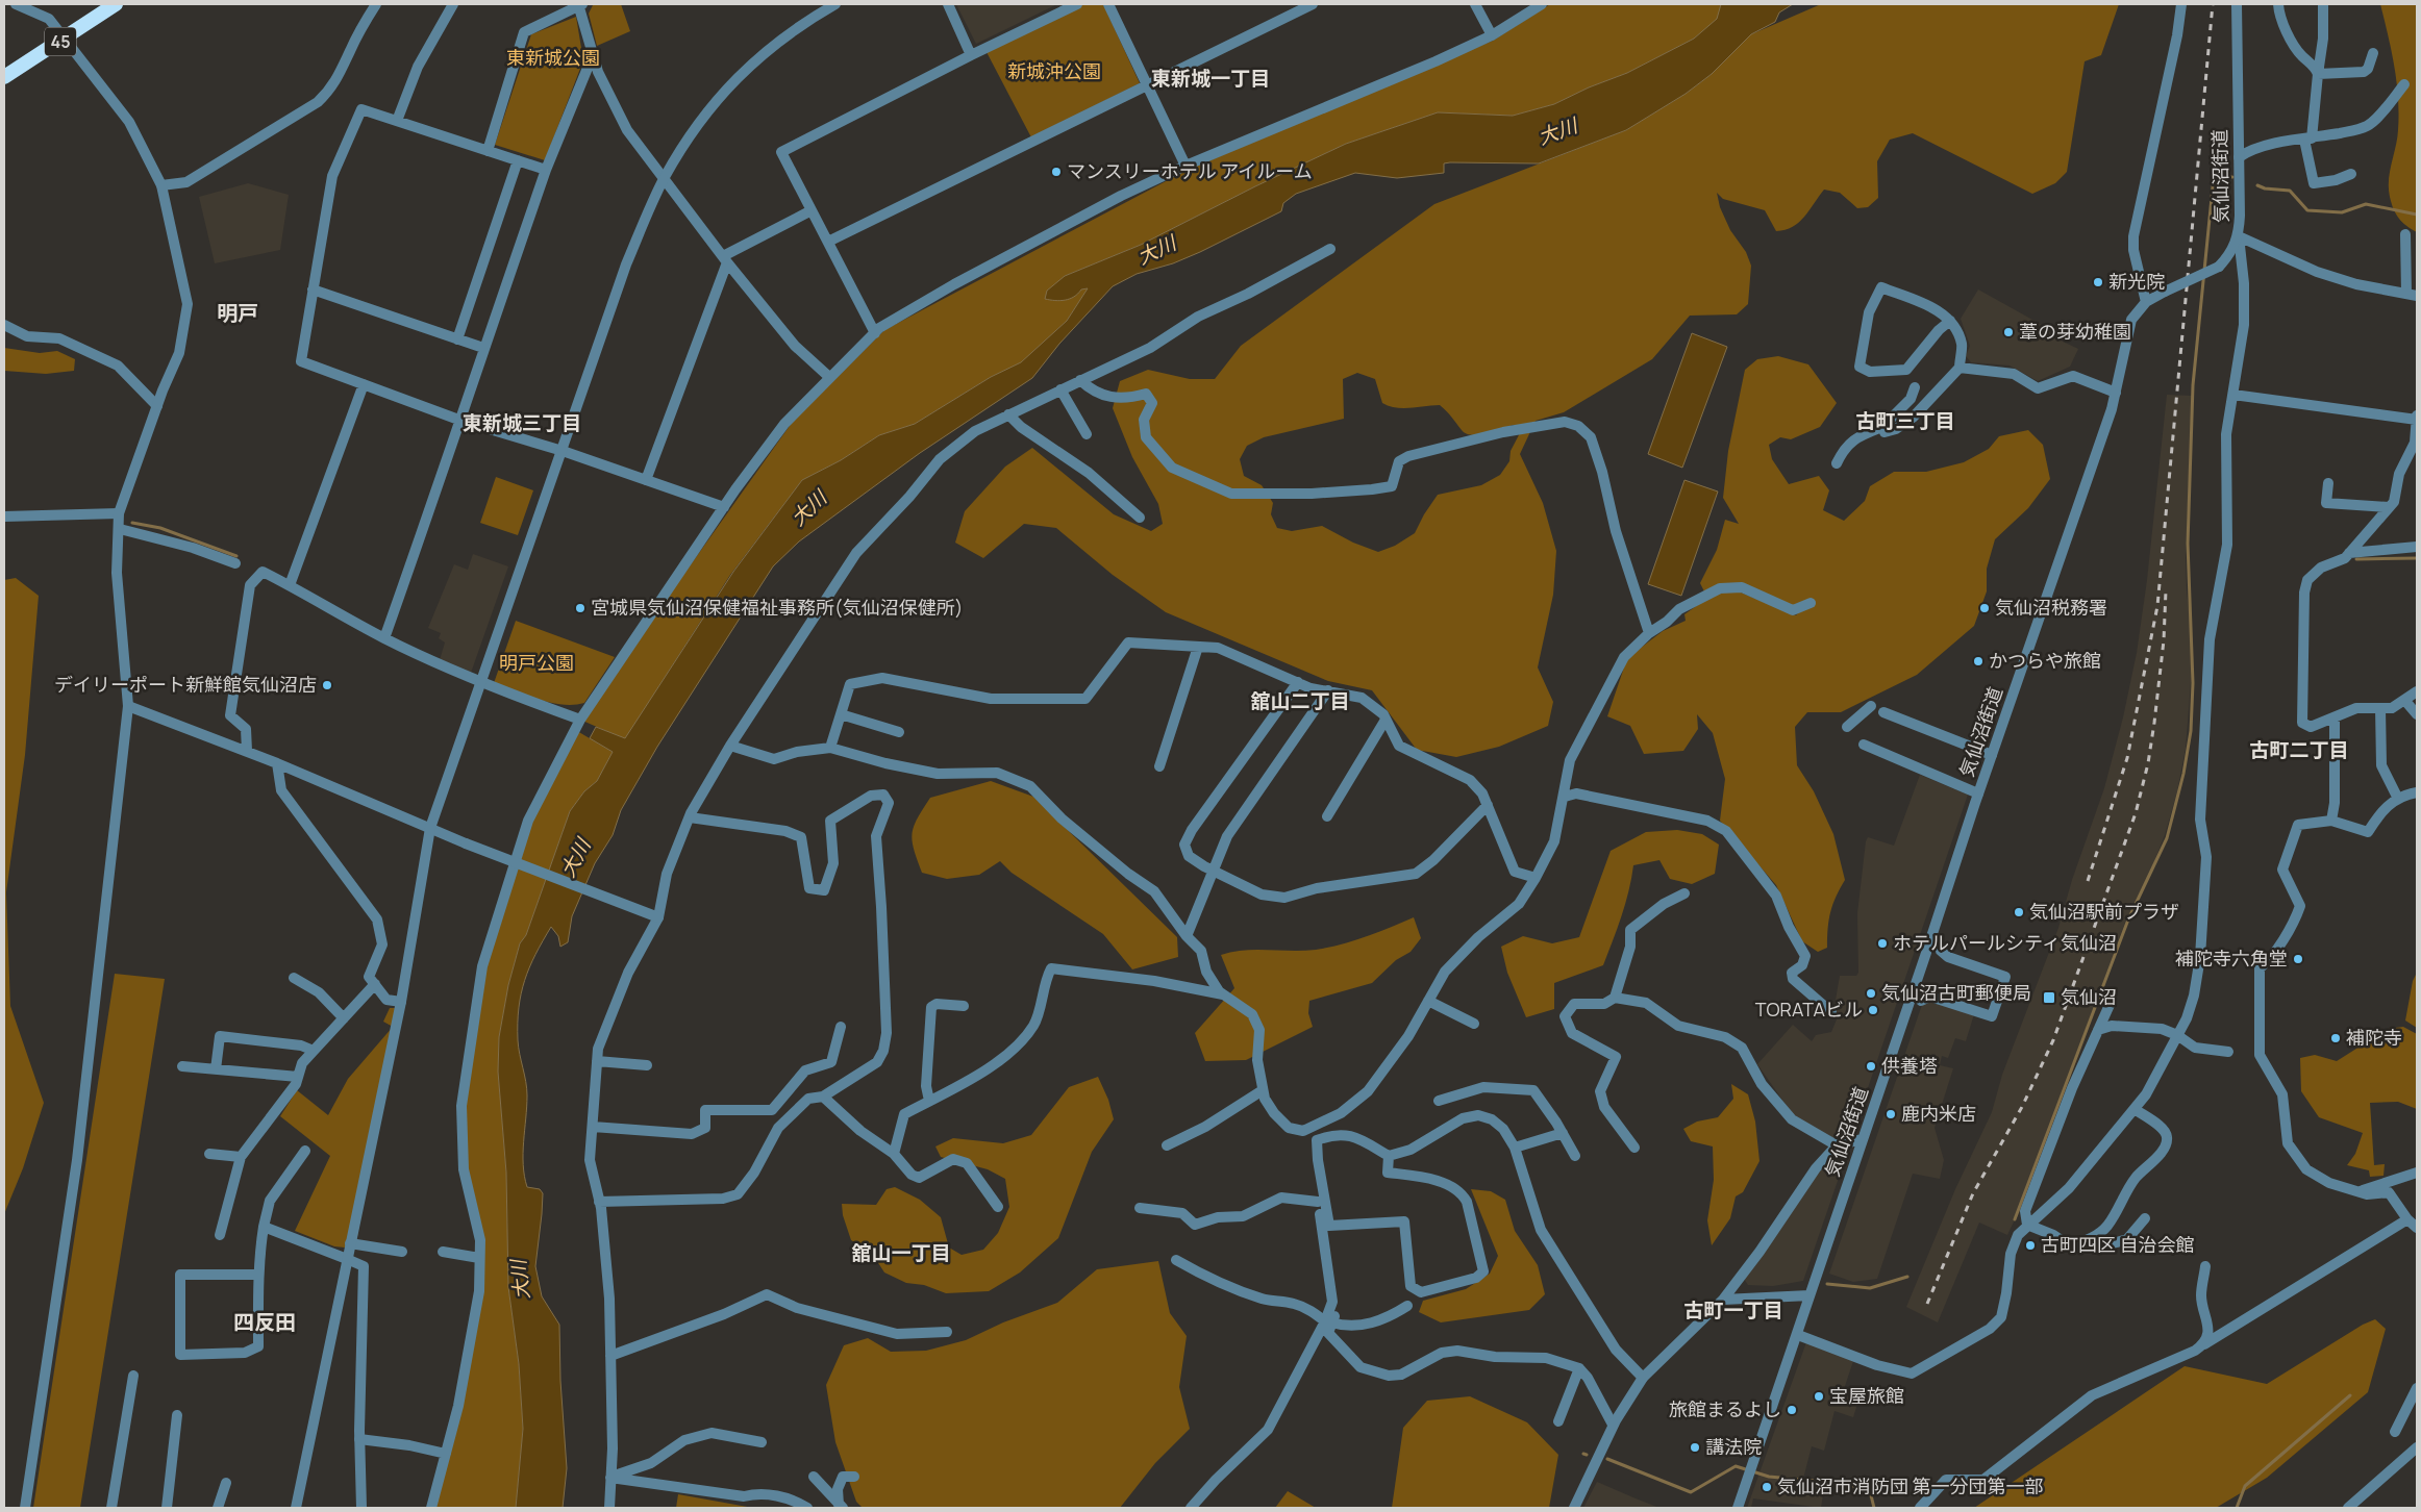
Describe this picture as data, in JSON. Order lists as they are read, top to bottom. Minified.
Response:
{"streets":{"highway":["45"],"street":["気仙沼街道"]},"districts":["東新城一丁目","明戸","古町三丁目","東新城三丁目","舘山二丁目","古町二丁目","舘山一丁目","古町一丁目","四反田"],"water":["大川"],"parks":["東新城公園","新城沖公園","明戸公園"],"places":{"other":["マンスリーホテル アイルーム","新光院","葦の芽幼稚園","宮城県気仙沼保健福祉事務所(気仙沼保健所)","気仙沼税務署","かつらや旅館","デイリーポート新鮮館気仙沼店","気仙沼駅前プラザ","ホテルパールシティ気仙沼","補陀寺六角堂","気仙沼古町郵便局","TORATAビル","補陀寺","供養塔","鹿内米店","古町四区 自治会館","宝屋旅館","旅館まるよし","講法院","気仙沼市消防団 第一分団第一部"],"transit":["気仙沼"]}}
